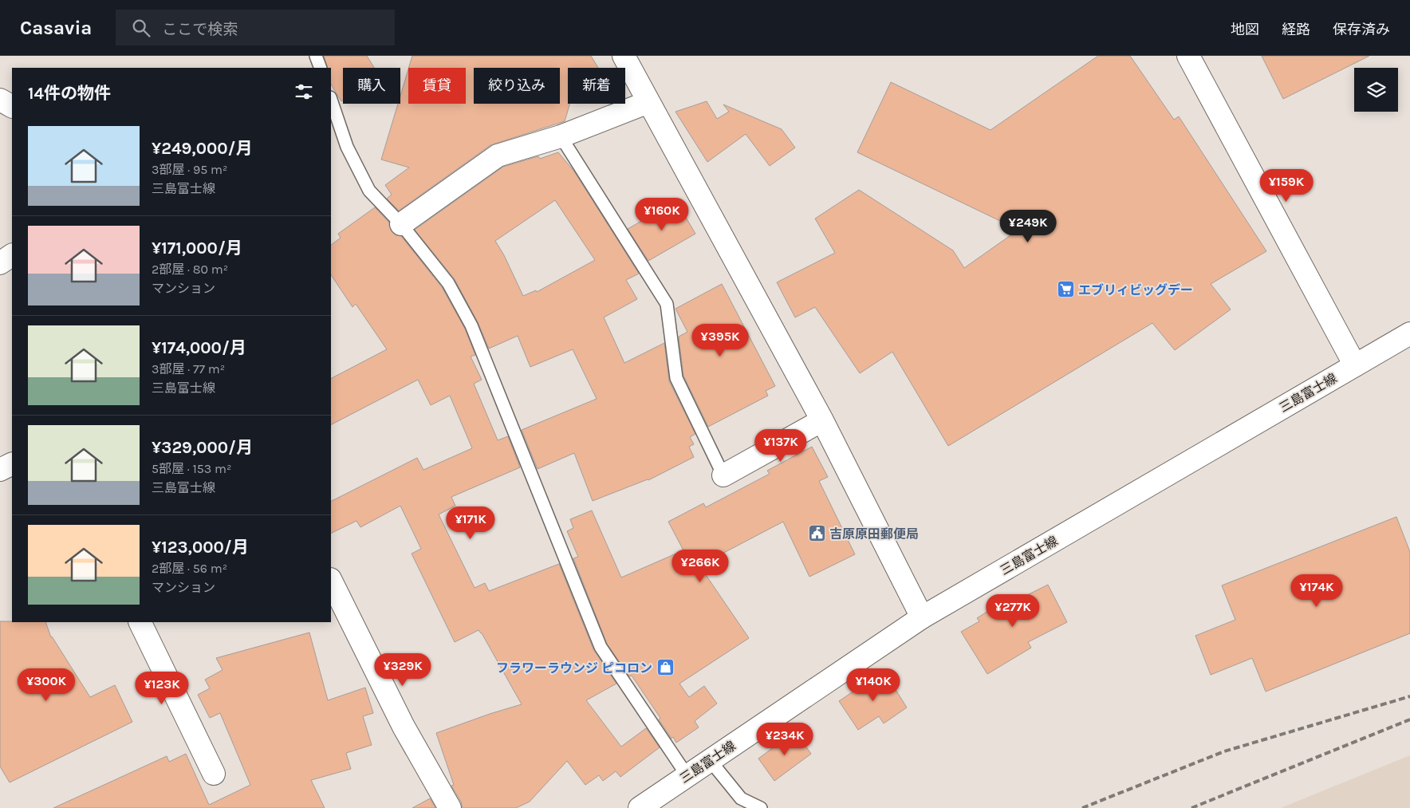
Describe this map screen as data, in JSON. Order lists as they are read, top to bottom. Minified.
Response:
{"streets":{"street":["三島富士線"]},"places":{"supermarket":["エブリィビッグデー"],"public building":["吉原原田郵便局"],"shop":["フラワーラウンジ ピコロン"]},"page":{"header":"Casavia","search":"ここで検索","nav":["地図","経路","保存済み"],"chip":["購入","賃貸","絞り込み","新着"],"heading":"14件の物件","list":[{"name":"¥249,000/月","note":"3部屋 · 95 m² · 三島富士線"},{"name":"¥171,000/月","note":"2部屋 · 80 m² · マンション"},{"name":"¥174,000/月","note":"3部屋 · 77 m² · 三島富士線"},{"name":"¥329,000/月","note":"5部屋 · 153 m² · 三島富士線"},{"name":"¥123,000/月","note":"2部屋 · 56 m² · マンション"}],"price":["¥159K","¥160K","¥249K","¥395K","¥137K","¥171K","¥266K","¥174K","¥277K","¥329K","¥300K","¥140K","¥123K","¥234K"]}}
